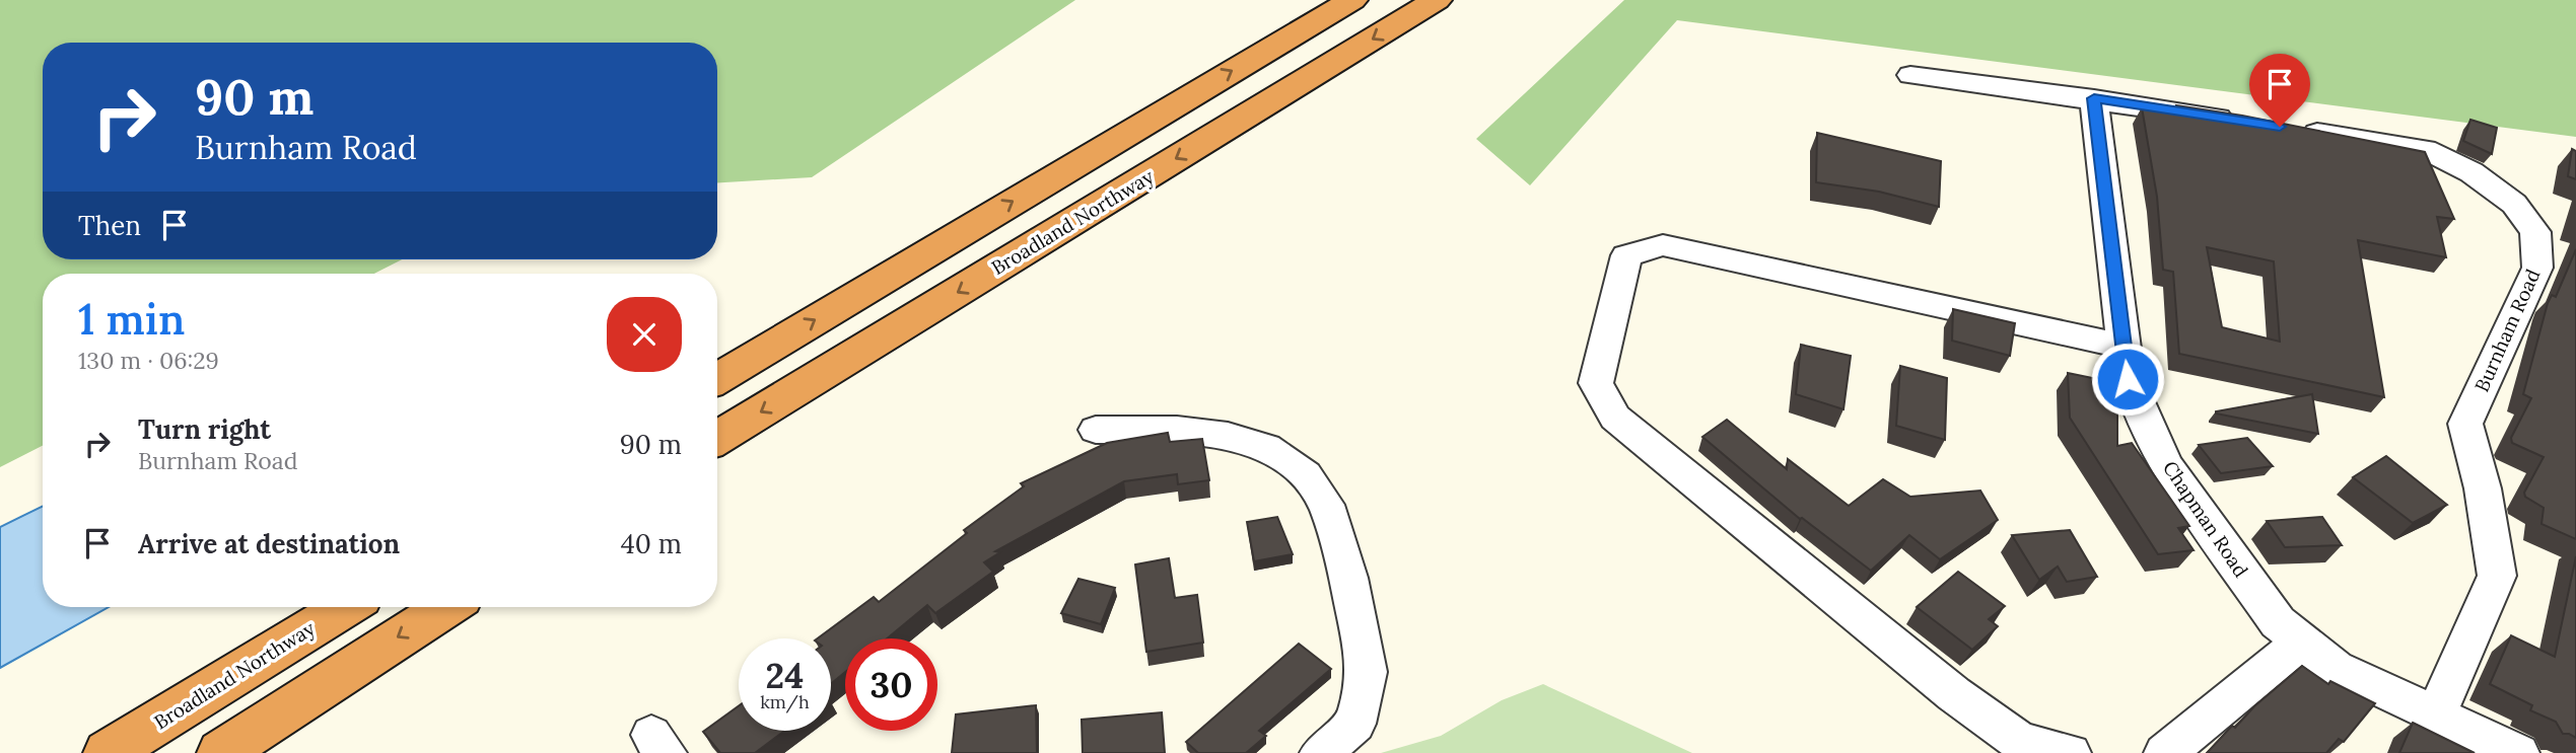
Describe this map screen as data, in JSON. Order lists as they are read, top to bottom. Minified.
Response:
{"streets":{"highway":["Broadland Northway"],"street":["Burnham Road","Chapman Road"]},"crossings":[["Burnham Road","Chapman Road"]],"page":{"turn":["90 m","Burnham Road"],"then":"Then","heading":["1 min","130 m · 06:29"],"list":[{"name":"Turn right","note":"Burnham Road","value":"90 m"},{"name":"Arrive at destination","value":"40 m"}],"speed":"24 km/h","limit":"30"}}
